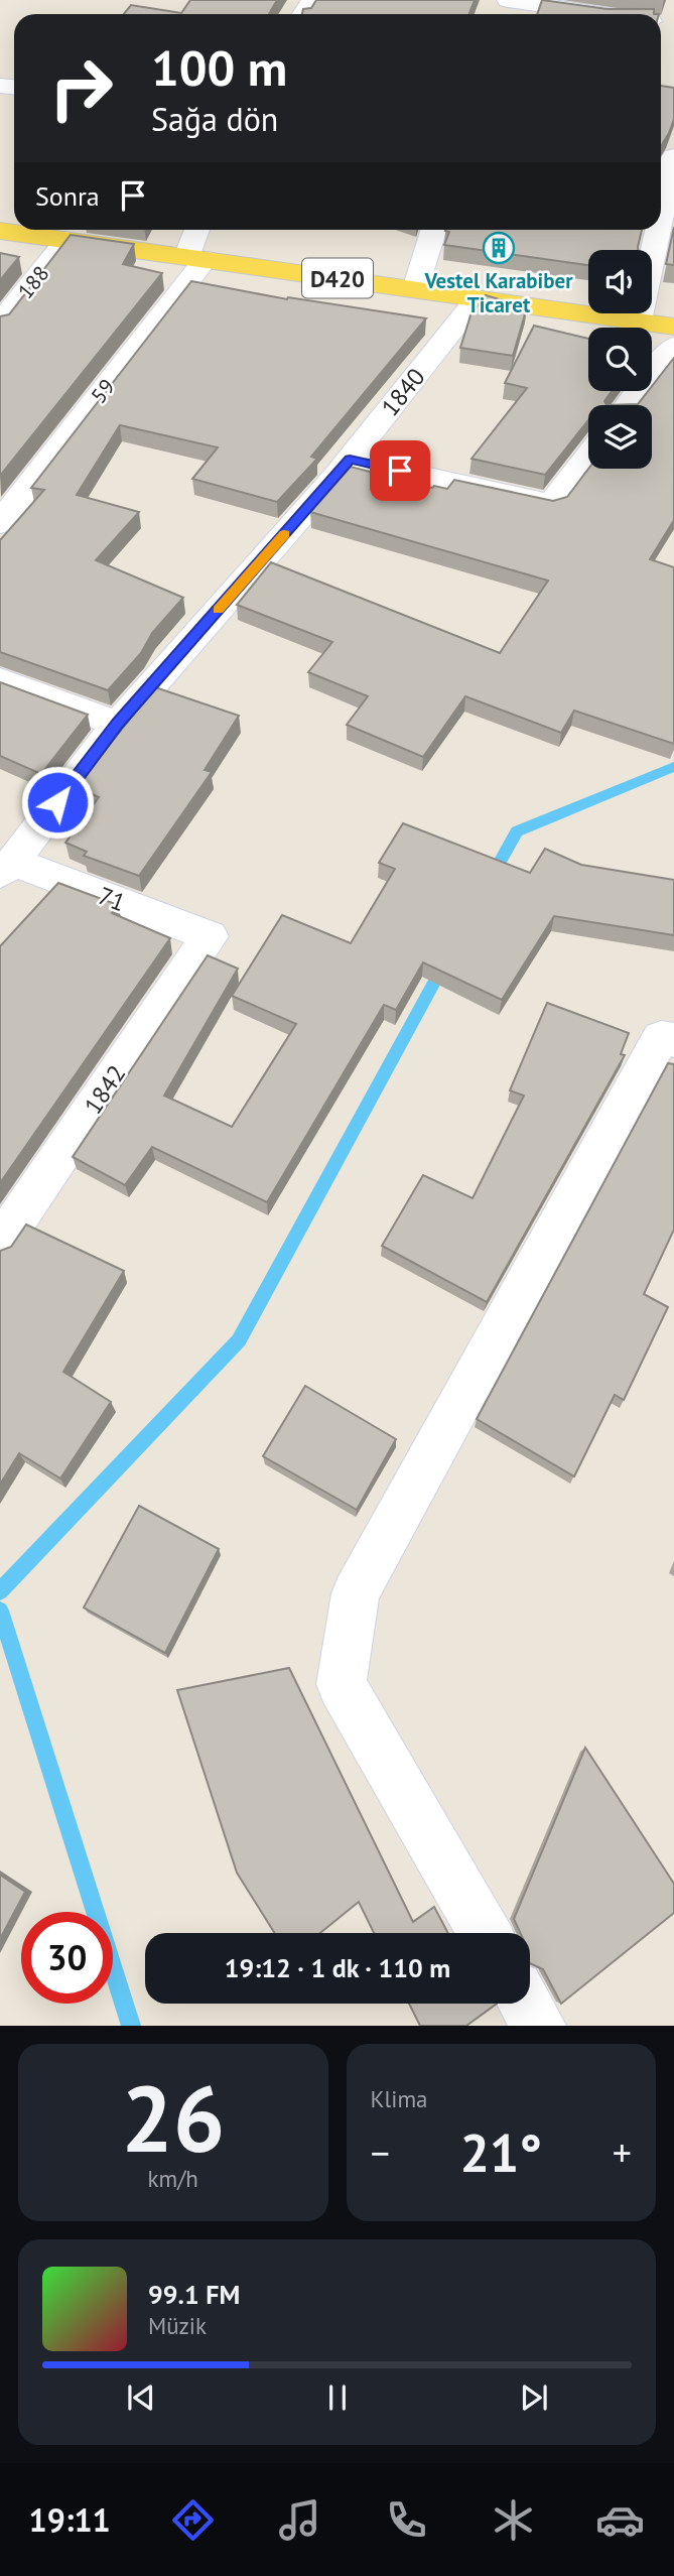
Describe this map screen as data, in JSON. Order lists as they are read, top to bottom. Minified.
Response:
{"streets":{"main road":["D420"],"street":["188","59","1840","71","1842"]},"crossings":[["D420","188"],["D420","59"],["D420","1840"],["1840","71"],["71","1842"]],"places":{"building":["Vestel Karabiber Ticaret"]},"page":{"turn":["100 m","Sağa dön"],"then":"Sonra","limit":"30","trip":"19:12 · 1 dk · 110 m","tile":[["26","km/h"],"Klima"],"heat":["−","21°","+"],"song":["99.1 FM","Müzik"],"tabs":"19:11"}}
